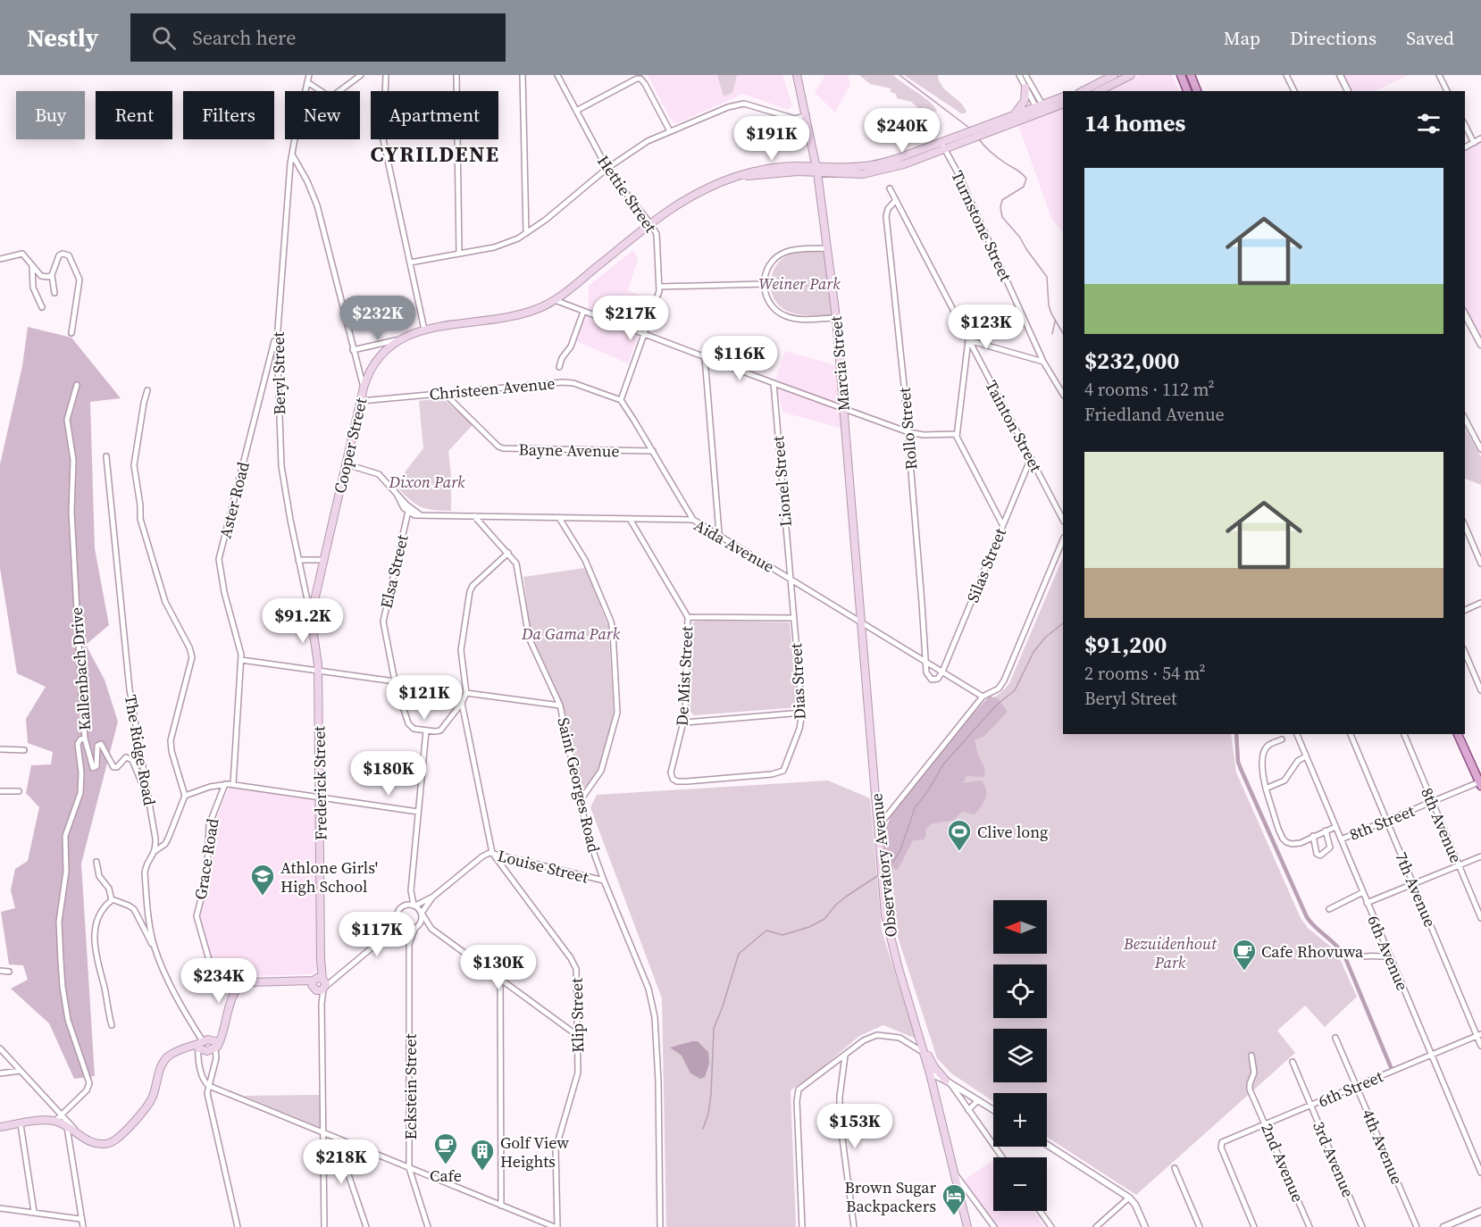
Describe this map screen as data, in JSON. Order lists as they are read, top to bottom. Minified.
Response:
{"streets":{"main road":["Marcia Street","Beryl Street","Cooper Street","Frederick Street","Observatory Avenue"],"street":["Hettie Street","Turnstone Street","Christeen Avenue","Tainton Street","Rollo Street","Bayne Avenue","Lionel Street","Aster Road","Aida Avenue","Silas Street","Elsa Street","Kallenbach Drive","De Mist Street","Dias Street","The Ridge Road","Saint Georges Road","8th Street","8th Avenue","Grace Road","Louise Street","7th Avenue","6th Avenue","Klip Street","Eckstein Street","6th Street","4th Avenue","3rd Avenue","2nd Avenue"]},"crossings":[["Hettie Street","Christeen Avenue"],["Marcia Street","Aida Avenue"],["Marcia Street","Observatory Avenue"],["Beryl Street","Cooper Street"],["Beryl Street","Aster Road"],["Beryl Street","Frederick Street"],["Christeen Avenue","Cooper Street"],["Christeen Avenue","Bayne Avenue"],["Tainton Street","Rollo Street"],["Tainton Street","Silas Street"],["Rollo Street","Aida Avenue"],["Cooper Street","Aida Avenue"],["Lionel Street","Aida Avenue"],["Lionel Street","Dias Street"],["Aida Avenue","Silas Street"],["Aida Avenue","Elsa Street"],["Aida Avenue","De Mist Street"],["Aida Avenue","Dias Street"],["Aida Avenue","Saint Georges Road"],["Aida Avenue","Observatory Avenue"],["De Mist Street","Dias Street"],["Saint Georges Road","Louise Street"],["8th Street","8th Avenue"],["8th Street","7th Avenue"],["8th Street","6th Avenue"],["Louise Street","Klip Street"],["Louise Street","Eckstein Street"],["7th Avenue","6th Street"],["6th Avenue","6th Street"],["6th Street","4th Avenue"],["6th Street","3rd Avenue"],["6th Street","2nd Avenue"]],"districts":["CYRILDENE"],"parks":["Weiner Park","Dixon Park","Da Gama Park","Bezuidenhout Park"],"places":{"sports":["Clive long"],"school or university":["Athlone Girls' High School"],"cafe":["Cafe Rhovuwa","Cafe"],"building":["Golf View Heights"],"hotel":["Brown Sugar Backpackers"]},"north":"left","page":{"header":"Nestly","search":"Search here","nav":["Map","Directions","Saved"],"chip":["Buy","Rent","Filters","New","Apartment"],"heading":"14 homes","price":["$240K","$191K","$232K","$217K","$123K","$116K","$91.2K","$121K","$180K","$117K","$130K","$234K","$153K","$218K"],"list":[{"name":"$232,000","note":"4 rooms · 112 m² · Friedland Avenue"},{"name":"$91,200","note":"2 rooms · 54 m² · Beryl Street"}],"map_buttons":["+","−"]}}
